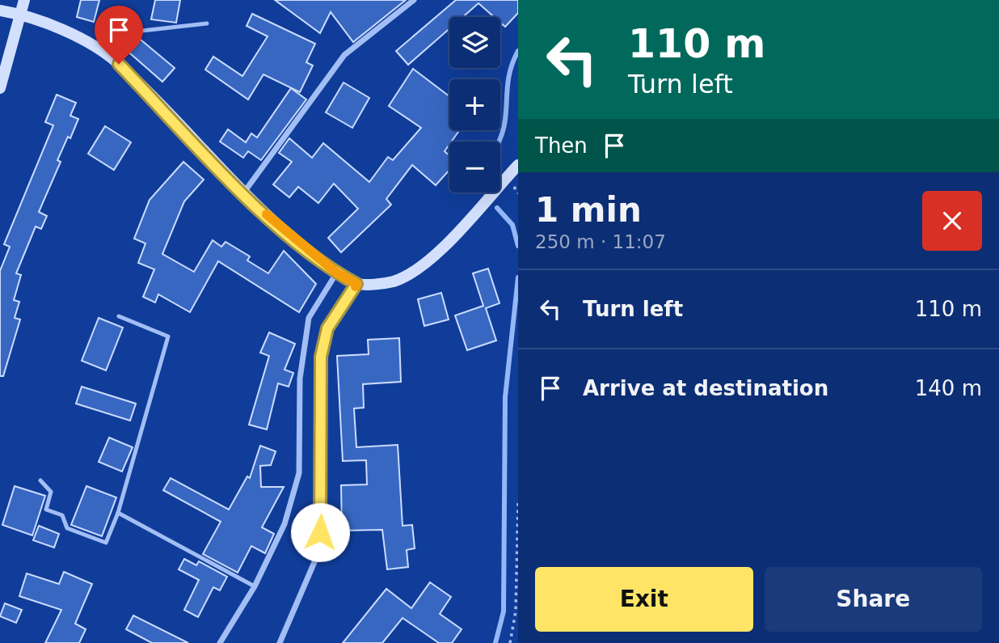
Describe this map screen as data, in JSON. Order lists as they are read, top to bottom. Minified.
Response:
{"page":{"turn":["110 m","Turn left"],"map_buttons":["+","−"],"then":"Then","heading":["1 min","250 m · 11:07"],"list":[{"name":"Turn left","value":"110 m"},{"name":"Arrive at destination","value":"140 m"}],"buttons":["Exit","Share"]}}
